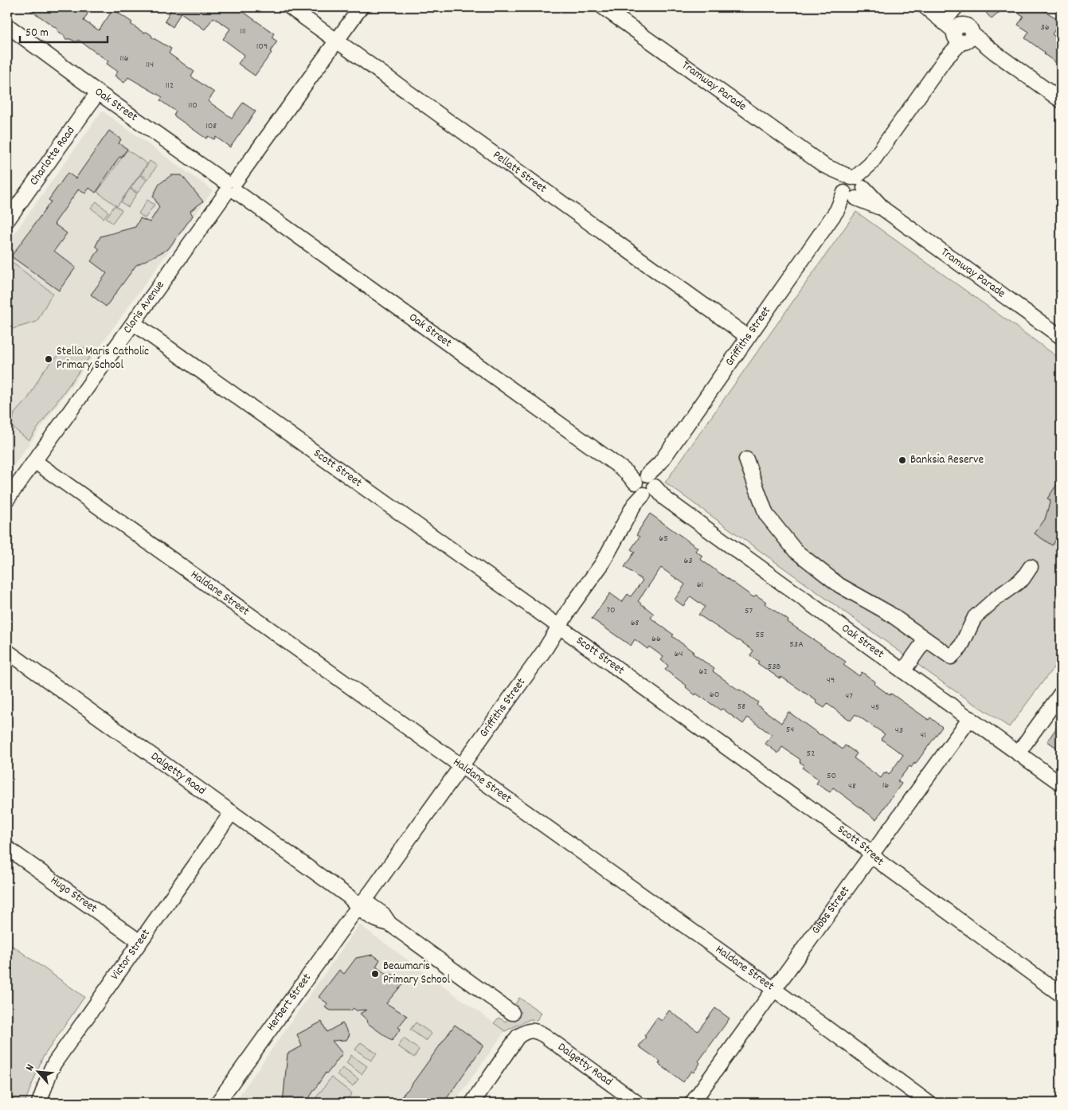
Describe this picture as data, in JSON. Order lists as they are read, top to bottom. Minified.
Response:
{"streets":{"street":["Tramway Parade","Oak Street","Charlotte Road","Pellatt Street","Cloris Avenue","Griffiths Street","Scott Street","Haldane Street","Dalgetty Road","Hugo Street","Gibbs Street","Victor Street","Herbert Street"]},"crossings":[["Tramway Parade","Griffiths Street"],["Oak Street","Charlotte Road"],["Oak Street","Cloris Avenue"],["Oak Street","Griffiths Street"],["Oak Street","Gibbs Street"],["Pellatt Street","Cloris Avenue"],["Pellatt Street","Griffiths Street"],["Cloris Avenue","Scott Street"],["Cloris Avenue","Haldane Street"],["Griffiths Street","Scott Street"],["Griffiths Street","Haldane Street"],["Griffiths Street","Dalgetty Road"],["Griffiths Street","Herbert Street"],["Scott Street","Gibbs Street"],["Haldane Street","Gibbs Street"],["Dalgetty Road","Victor Street"],["Dalgetty Road","Herbert Street"],["Hugo Street","Victor Street"]],"places":["Stella Maris Catholic Primary School","Banksia Reserve","Beaumaris Primary School"],"house_numbers":["36","111","109","116","114","112","110","108","65","63","61","70","57","68","55","66","53A","64","53B","62","49","60","47","58","45","54","43","41","52","50","16","48"],"scale_bar":"50 m","north":"top left"}
